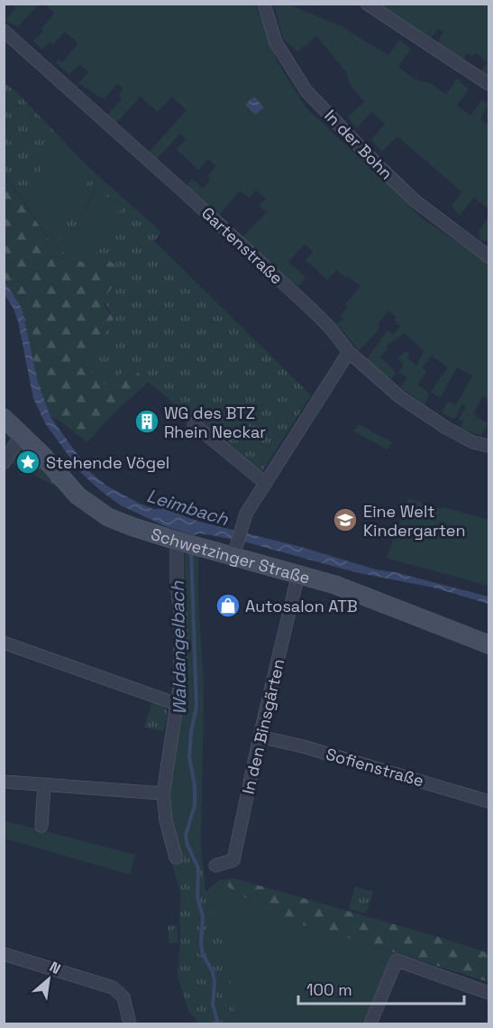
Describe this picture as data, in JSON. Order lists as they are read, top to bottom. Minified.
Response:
{"streets":{"street":["In der Bohn","Gartenstraße","Schwetzinger Straße","In den Binsgärten","Sofienstraße"]},"crossings":[["Schwetzinger Straße","In den Binsgärten"],["In den Binsgärten","Sofienstraße"]],"water":["Leimbach","Waldangelbach"],"places":{"building":["WG des BTZ Rhein Neckar"],"place":["Stehende Vögel"],"school or university":["Eine Welt Kindergarten"],"shop":["Autosalon ATB"]},"scale_bar":"100 m","north":"top right"}
